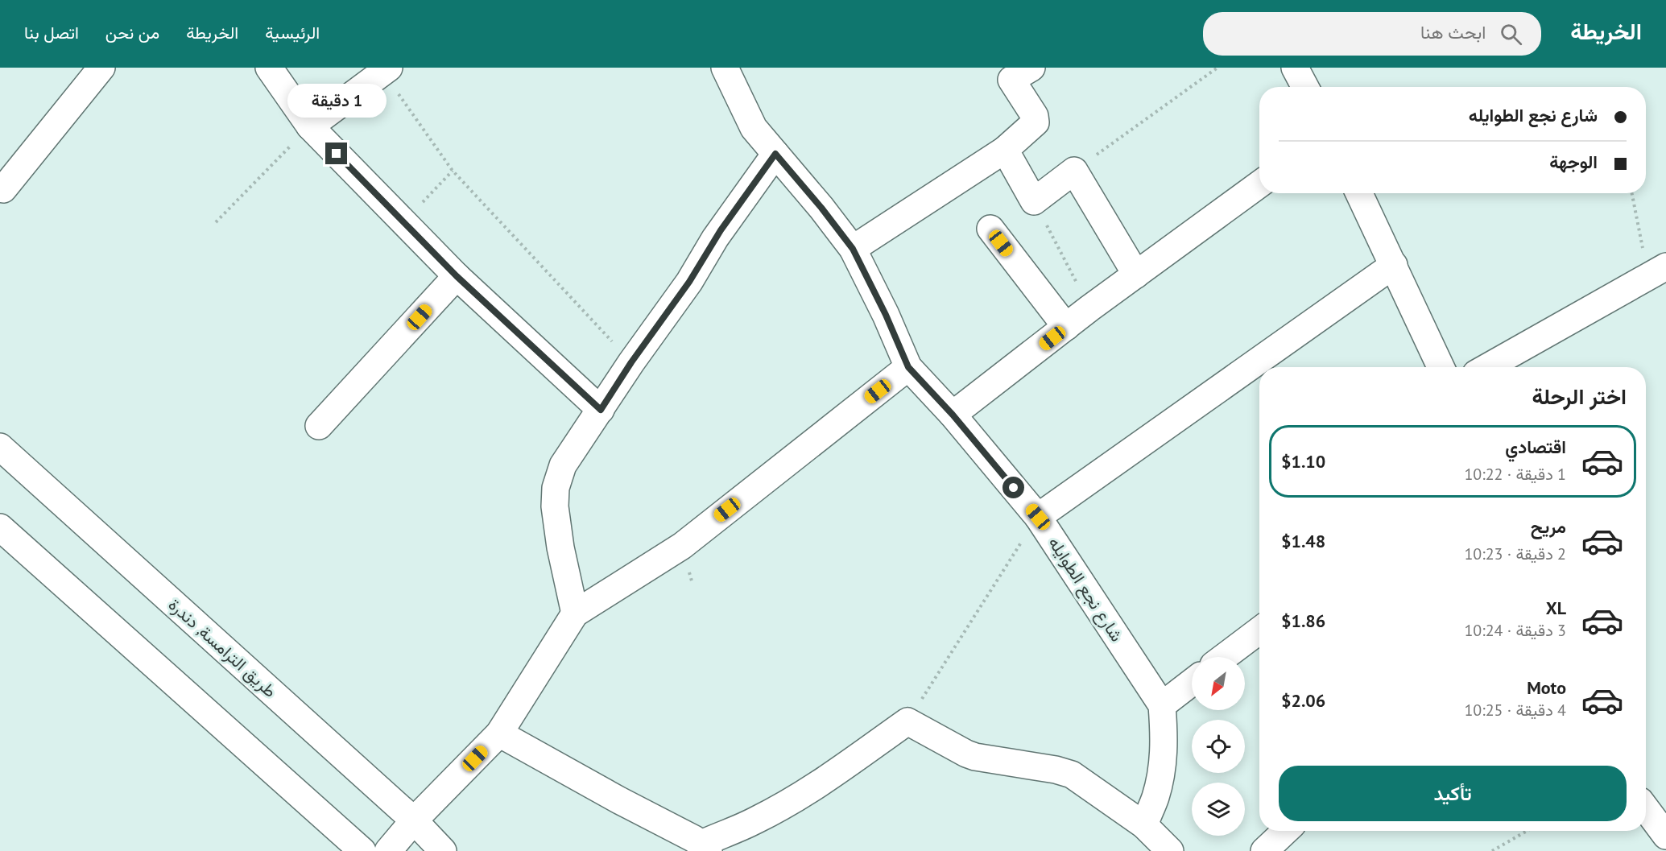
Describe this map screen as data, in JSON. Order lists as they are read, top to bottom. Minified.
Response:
{"streets":{"street":["شارع نجع الطوايله","طريق الترامسة, دندرة"]},"north":"bottom left","page":{"header":"الخريطة","search":"ابحث هنا","nav":["الرئيسية","الخريطة","من نحن","اتصل بنا"],"bubble":"1 دقيقة","banner":["شارع نجع الطوايله","الوجهة"],"heading":"اختر الرحلة","list":[{"name":"اقتصادي","note":"1 دقيقة · 10:22","value":"$1.10"},{"name":"مريح","note":"2 دقيقة · 10:23","value":"$1.48"},{"name":"XL","note":"3 دقيقة · 10:24","value":"$1.86"},{"name":"Moto","note":"4 دقيقة · 10:25","value":"$2.06"}],"buttons":"تأكيد"}}
